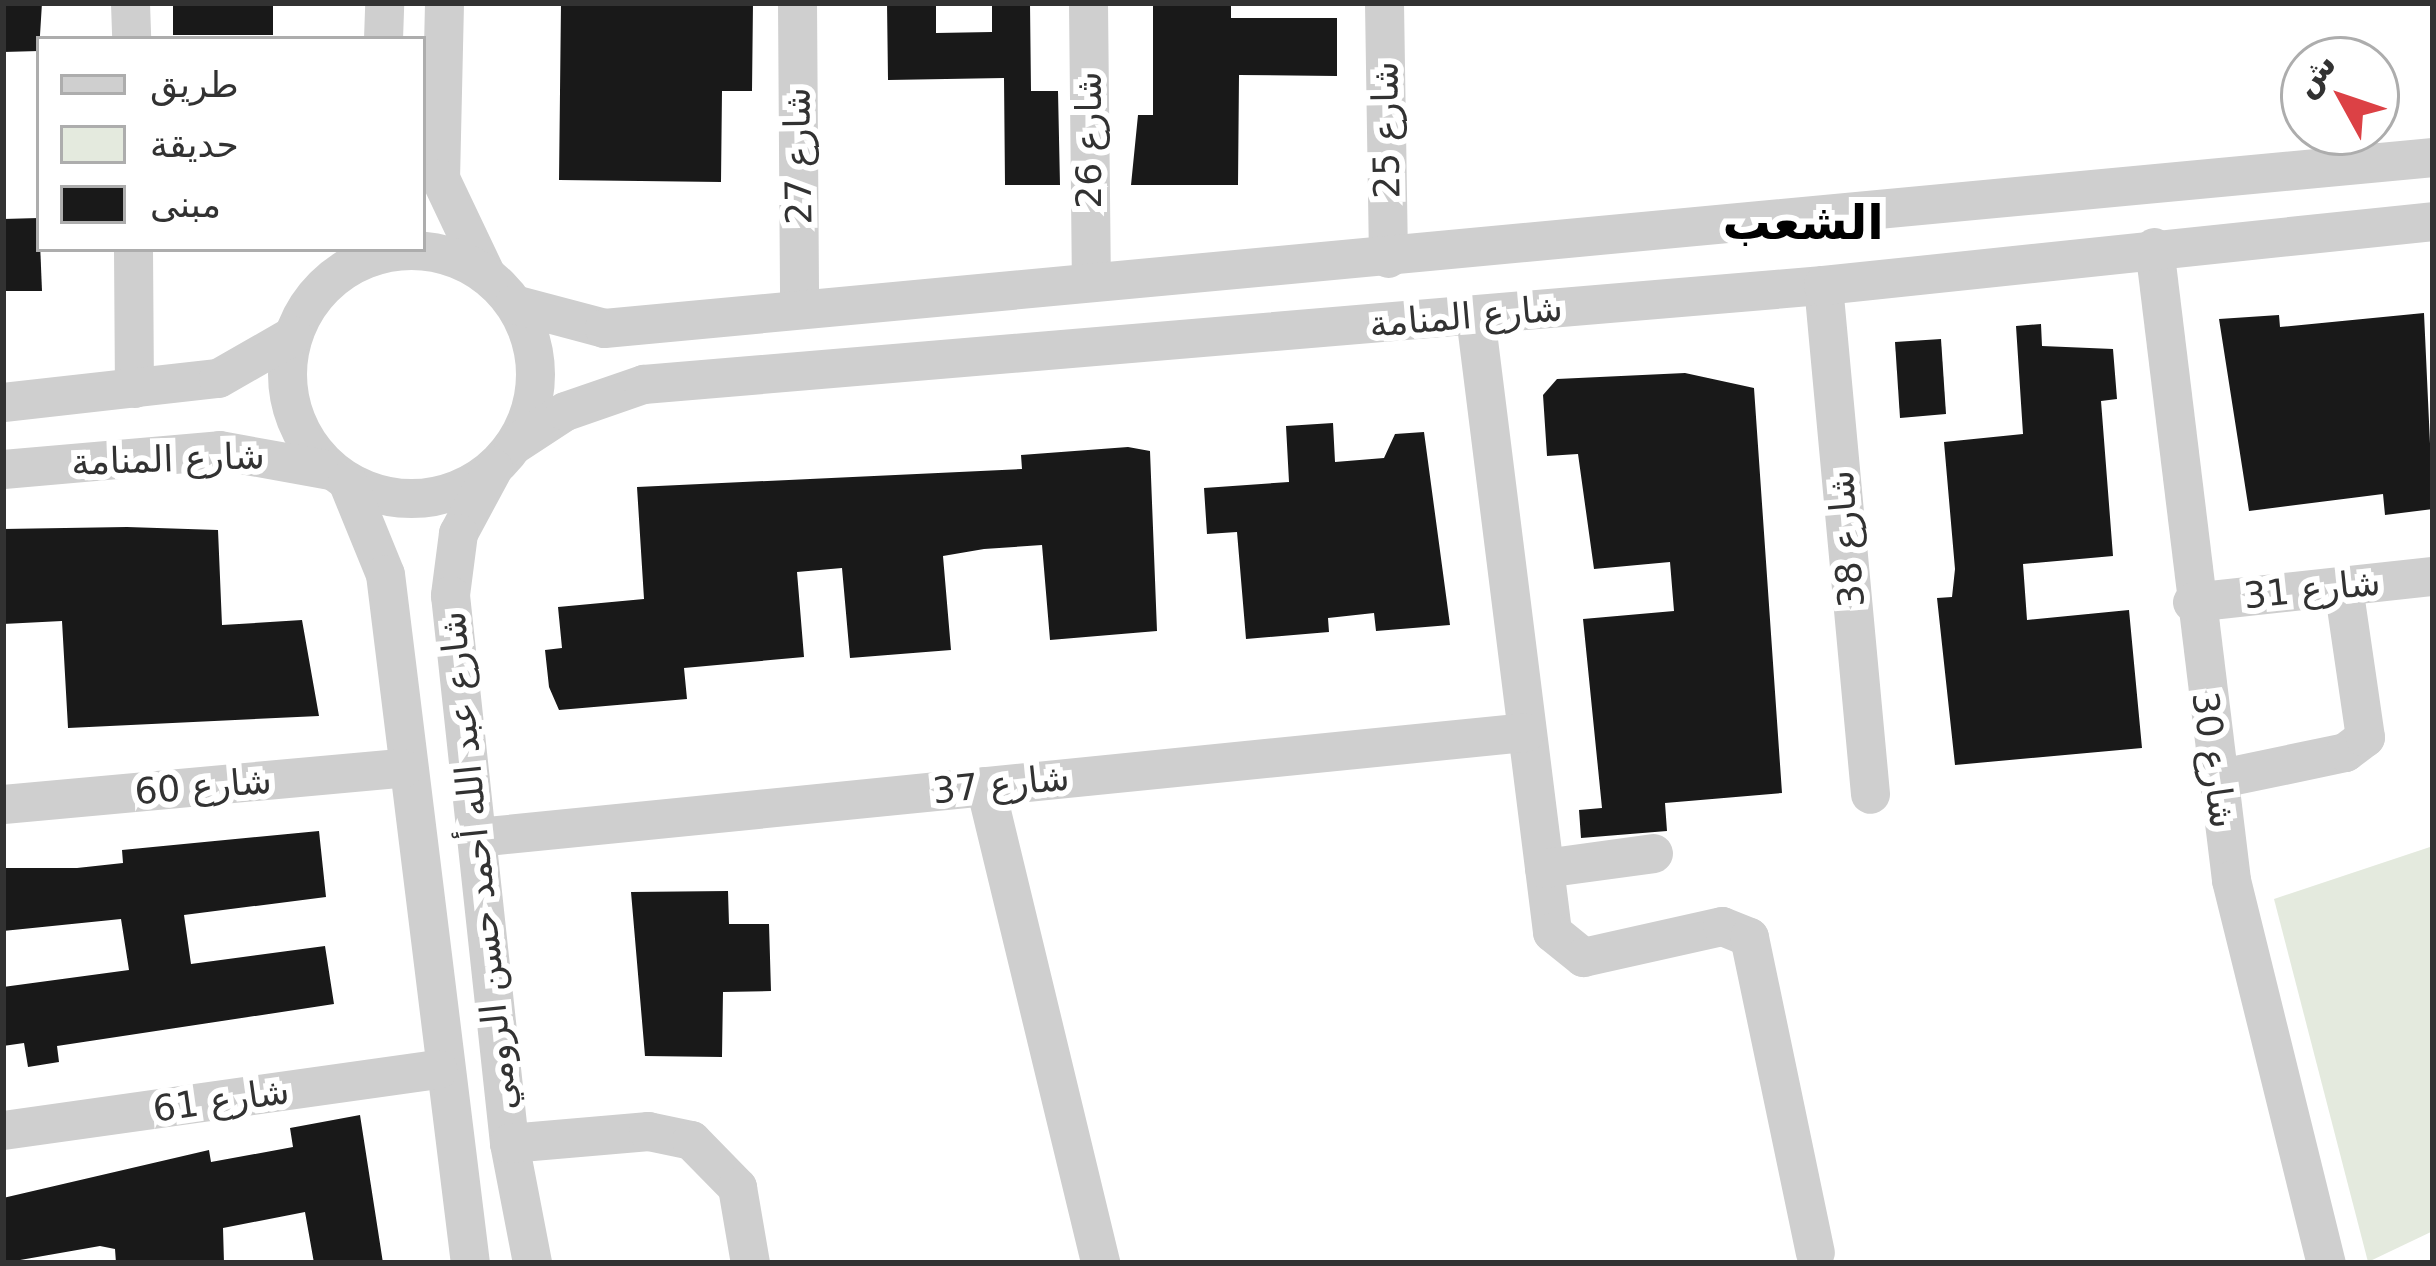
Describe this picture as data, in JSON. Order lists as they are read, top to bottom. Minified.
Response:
{"streets":{"street":["شارع 25","شارع 26","شارع 27","شارع المنامة","شارع 38","شارع 31","شارع 30","شارع 37","شارع 60","شارع عبد الله أحمد حسن الرومي","شارع 61"]},"crossings":[["شارع 25","شارع المنامة"],["شارع 26","شارع المنامة"],["شارع 27","شارع المنامة"],["شارع المنامة","شارع 38"],["شارع المنامة","شارع 30"],["شارع المنامة","شارع عبد الله أحمد حسن الرومي"],["شارع 31","شارع 30"],["شارع 37","شارع عبد الله أحمد حسن الرومي"],["شارع 60","شارع عبد الله أحمد حسن الرومي"],["شارع عبد الله أحمد حسن الرومي","شارع 61"]],"districts":["الشعب"],"legend":["طريق","حديقة","مبنى"],"north":"top left"}
